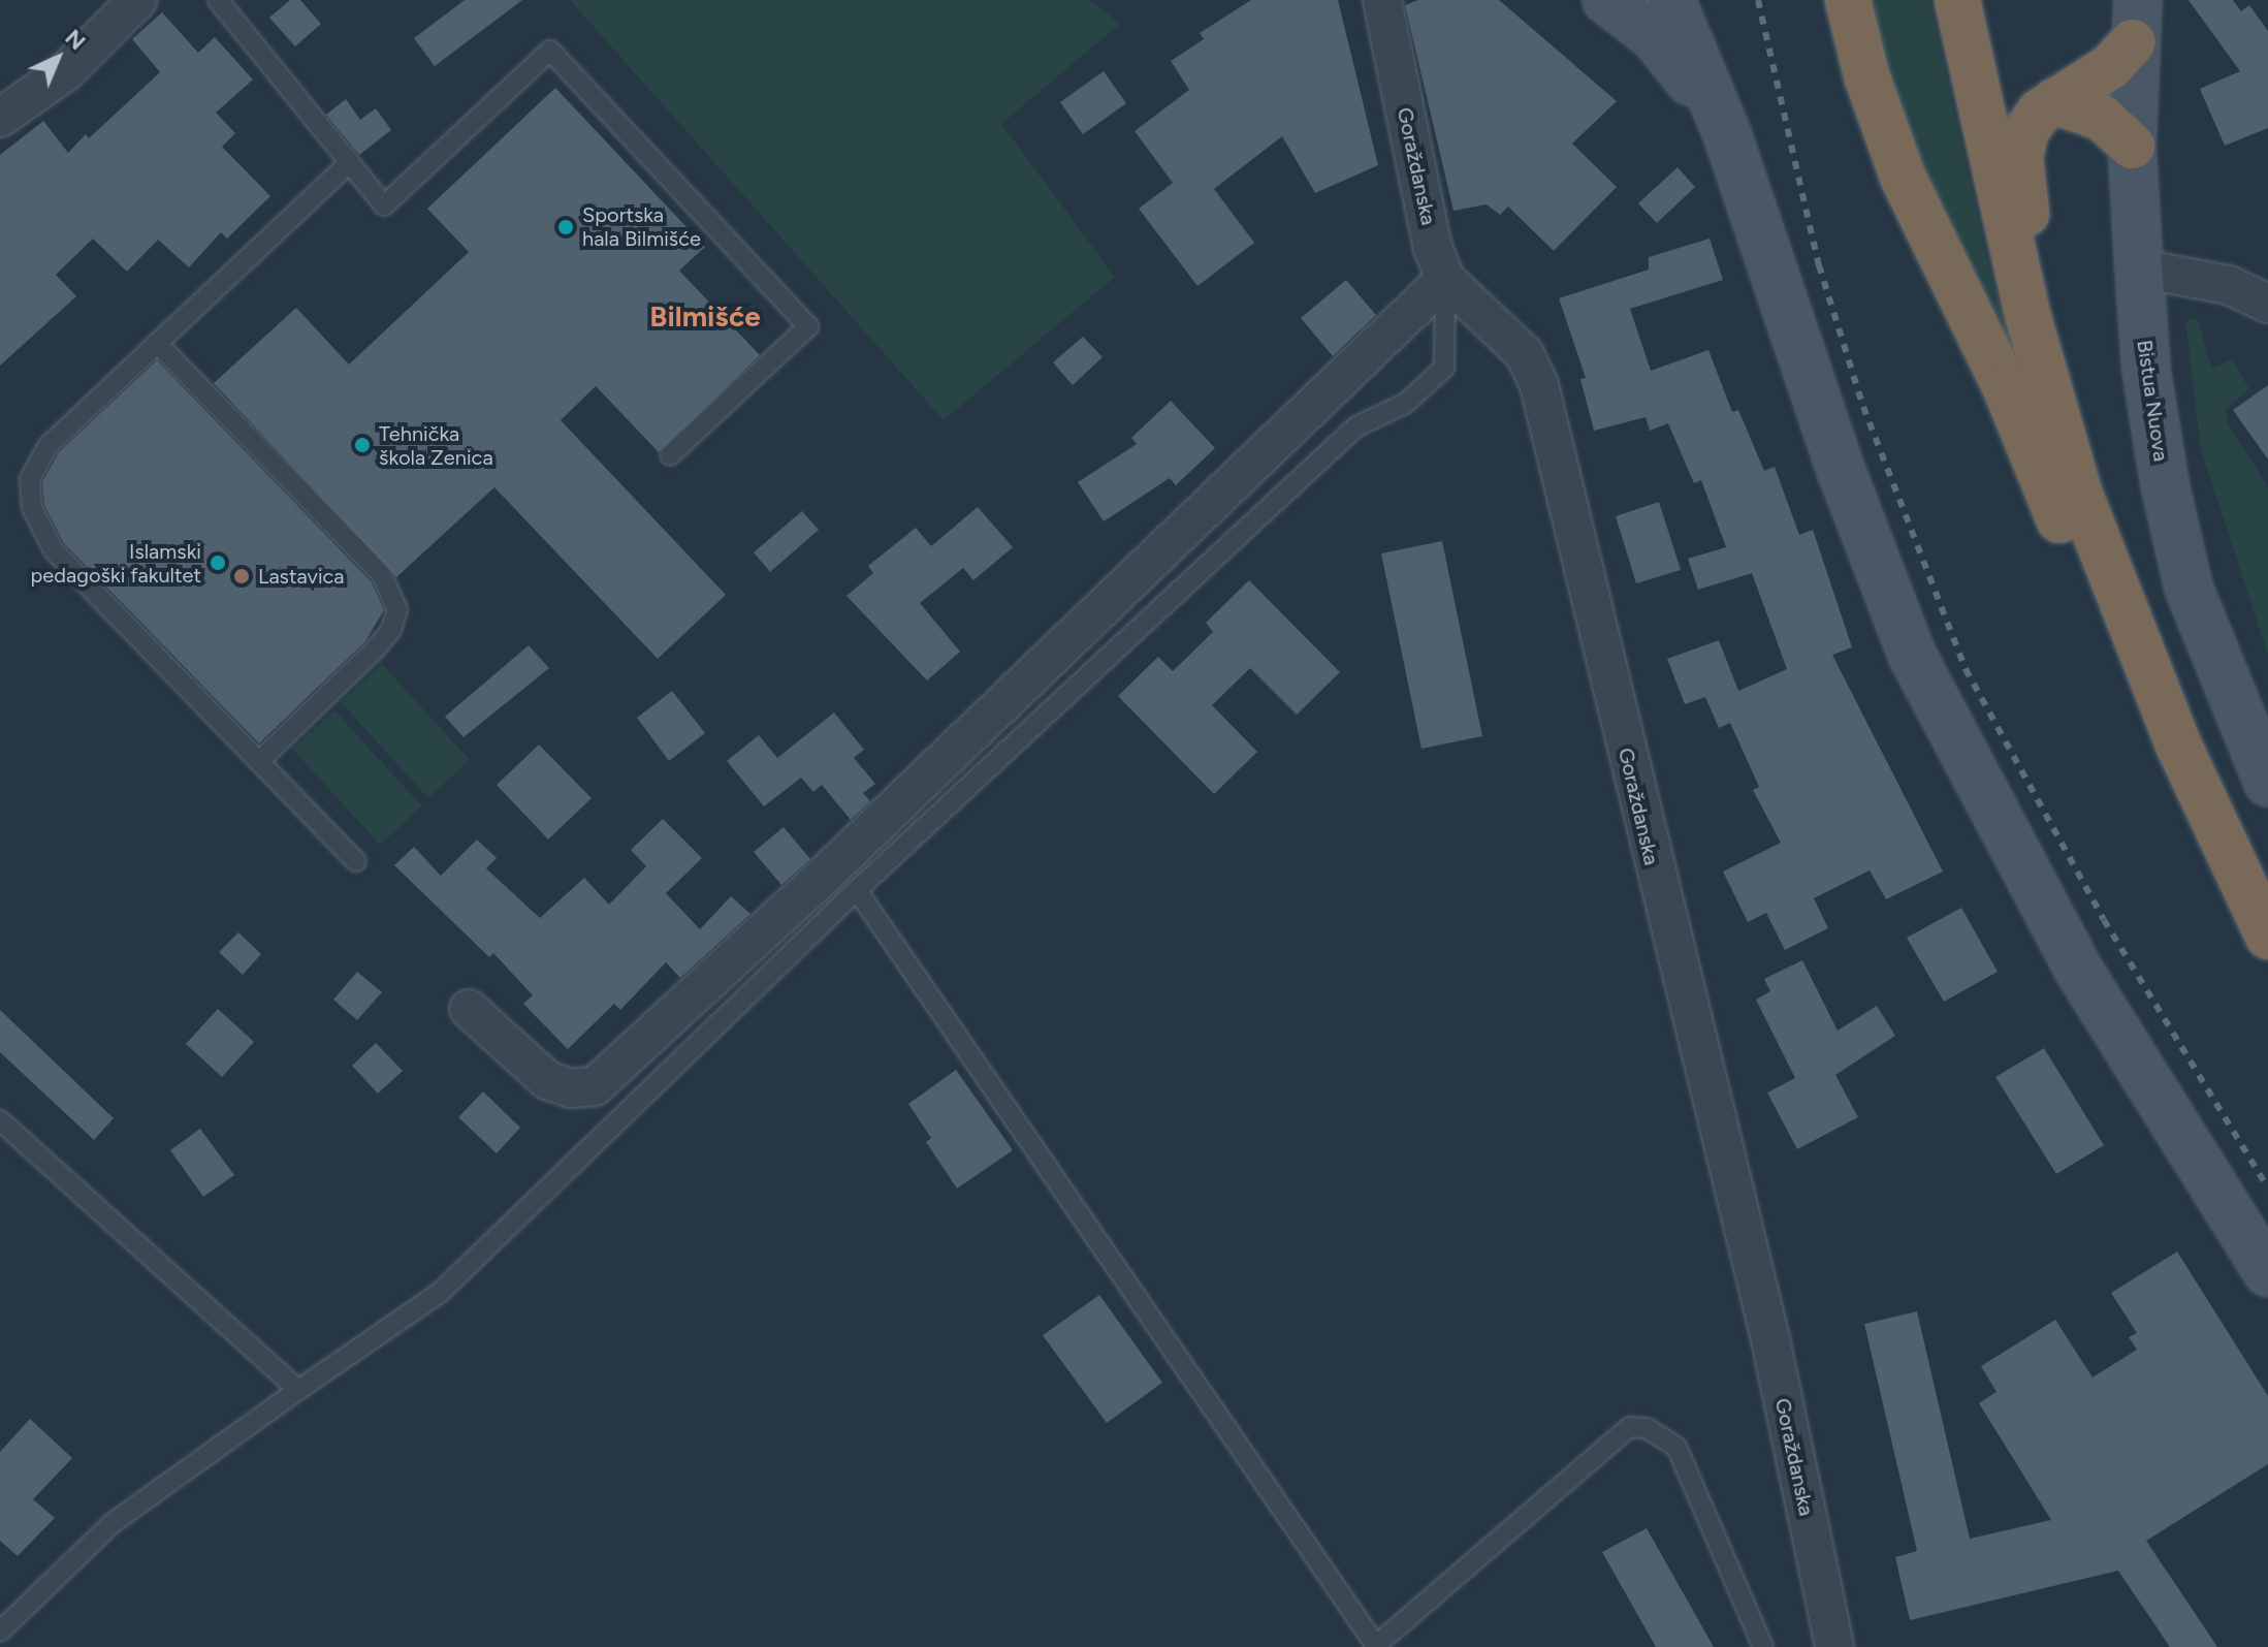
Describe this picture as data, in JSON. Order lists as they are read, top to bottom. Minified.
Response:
{"streets":{"street":["Goraždanska","Bistua Nuova"]},"districts":["Bilmišće"],"places":["Sportska hala Bilmišće","Tehnička škola Zenica","Islamski pedagoški fakultet","Lastavica"],"north":"top right"}
